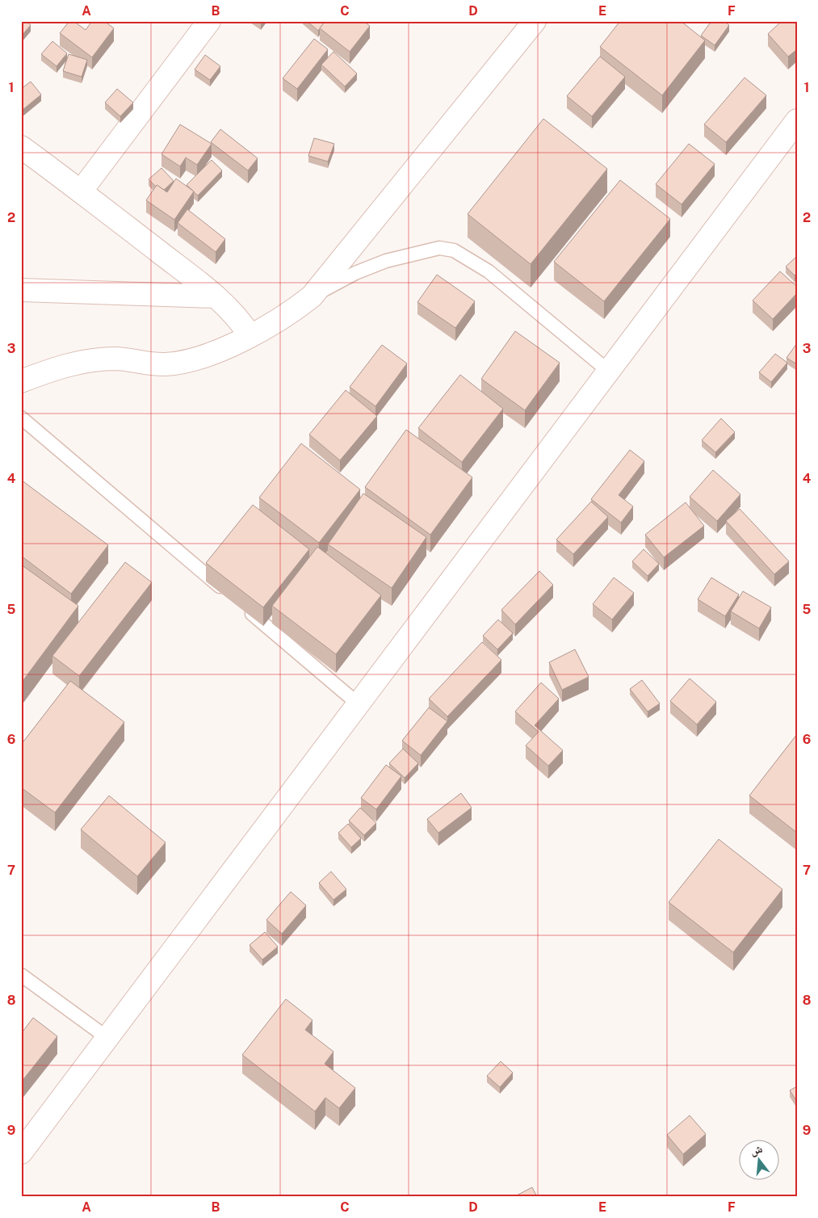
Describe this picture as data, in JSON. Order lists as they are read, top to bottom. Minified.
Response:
{"north":"top","grid":{"columns":["A","B","C","D","E","F"],"rows":["1","2","3","4","5","6","7","8","9"]}}
